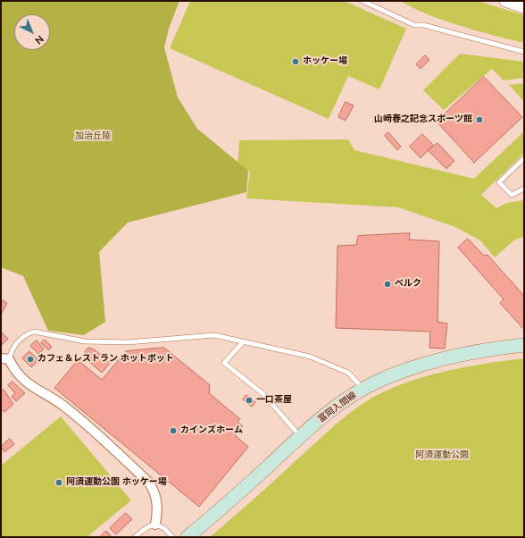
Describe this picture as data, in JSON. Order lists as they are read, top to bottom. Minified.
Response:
{"streets":{"main road":["富岡入間線"]},"parks":["加治丘陵","阿須運動公園"],"places":["ホッケー場","山崎春之記念スポーツ館","ベルク","カフェ＆レストラン ホットポット","一口茶屋","カインズホーム","阿須運動公園 ホッケー場"],"north":"bottom right"}
